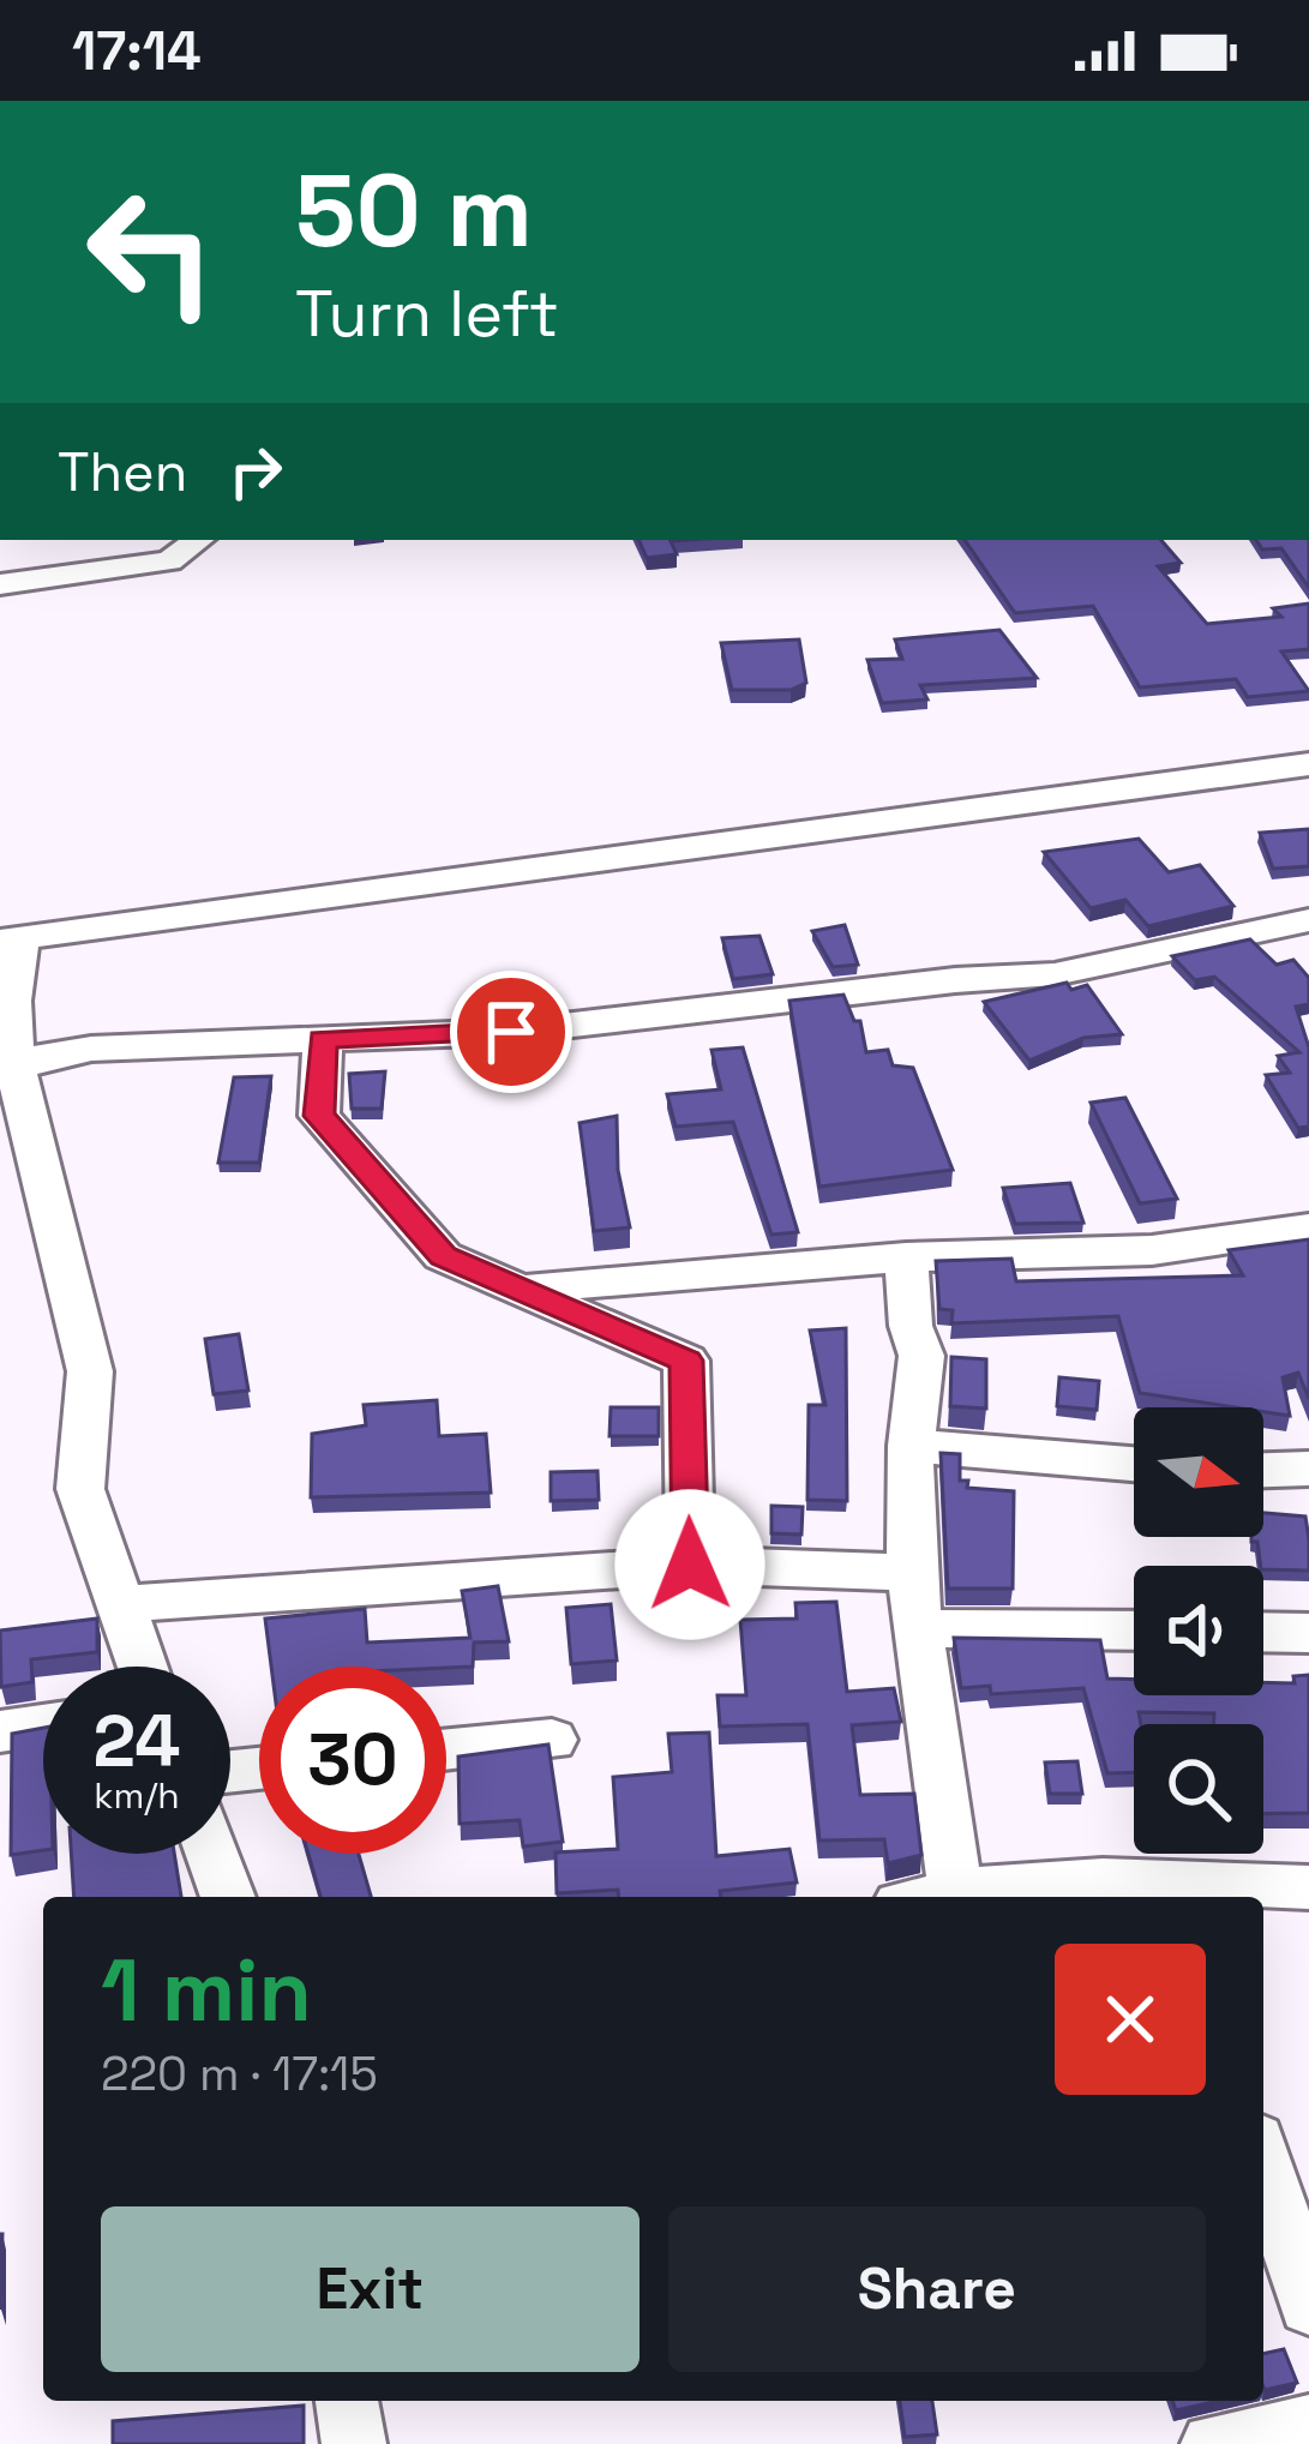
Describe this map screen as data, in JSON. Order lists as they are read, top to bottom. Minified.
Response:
{"north":"right","page":{"status":"17:14","turn":["50 m","Turn left"],"then":"Then","speed":"24 km/h","limit":"30","heading":["1 min","220 m · 17:15"],"buttons":["Exit","Share"]}}
